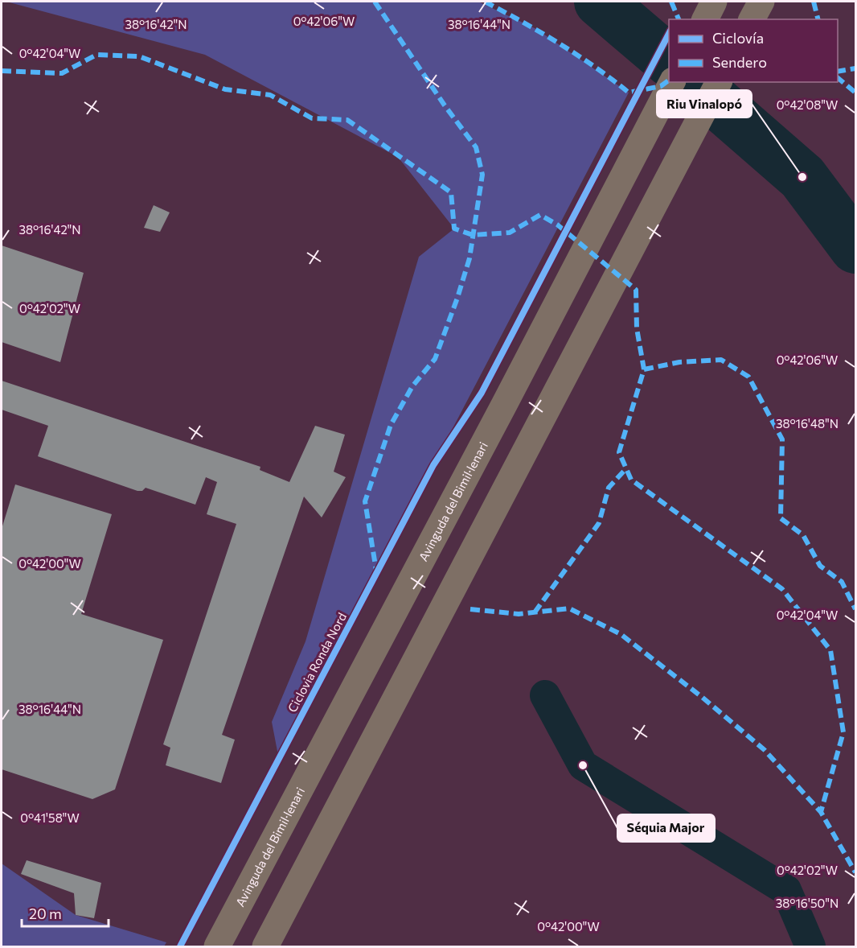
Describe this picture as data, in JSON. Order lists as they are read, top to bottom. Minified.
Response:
{"streets":{"main road":["Avinguda del Bimil·lenari"],"cycle path":["Ciclovia Ronda Nord"]},"places":["Riu Vinalopó","Séquia Major"],"legend":["Ciclovía","Sendero"],"scale_bar":"20 m","coordinates":["0°42'06\"W","38°16'42\"N","38°16'44\"N","0°42'04\"W","0°42'08\"W","0°42'02\"W","38°16'48\"N","0°42'00\"W","0°41'58\"W","38°16'50\"N"]}
